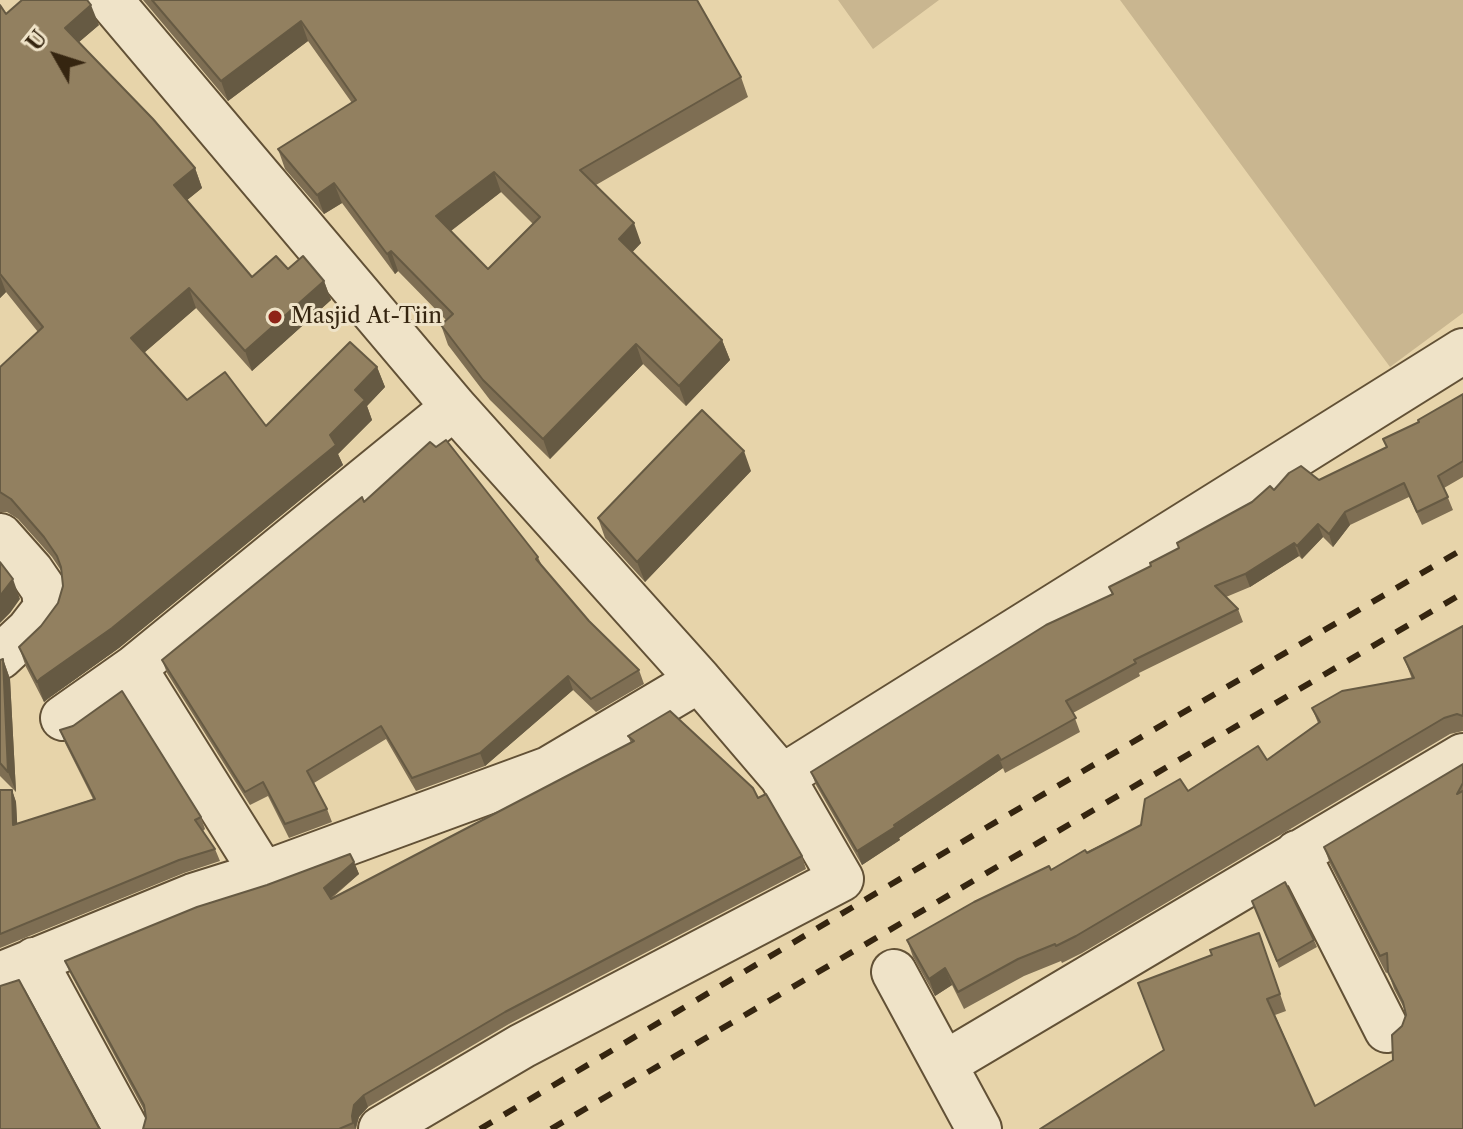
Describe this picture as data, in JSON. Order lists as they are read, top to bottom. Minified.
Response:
{"places":["Masjid At-Tiin"],"north":"top left"}
